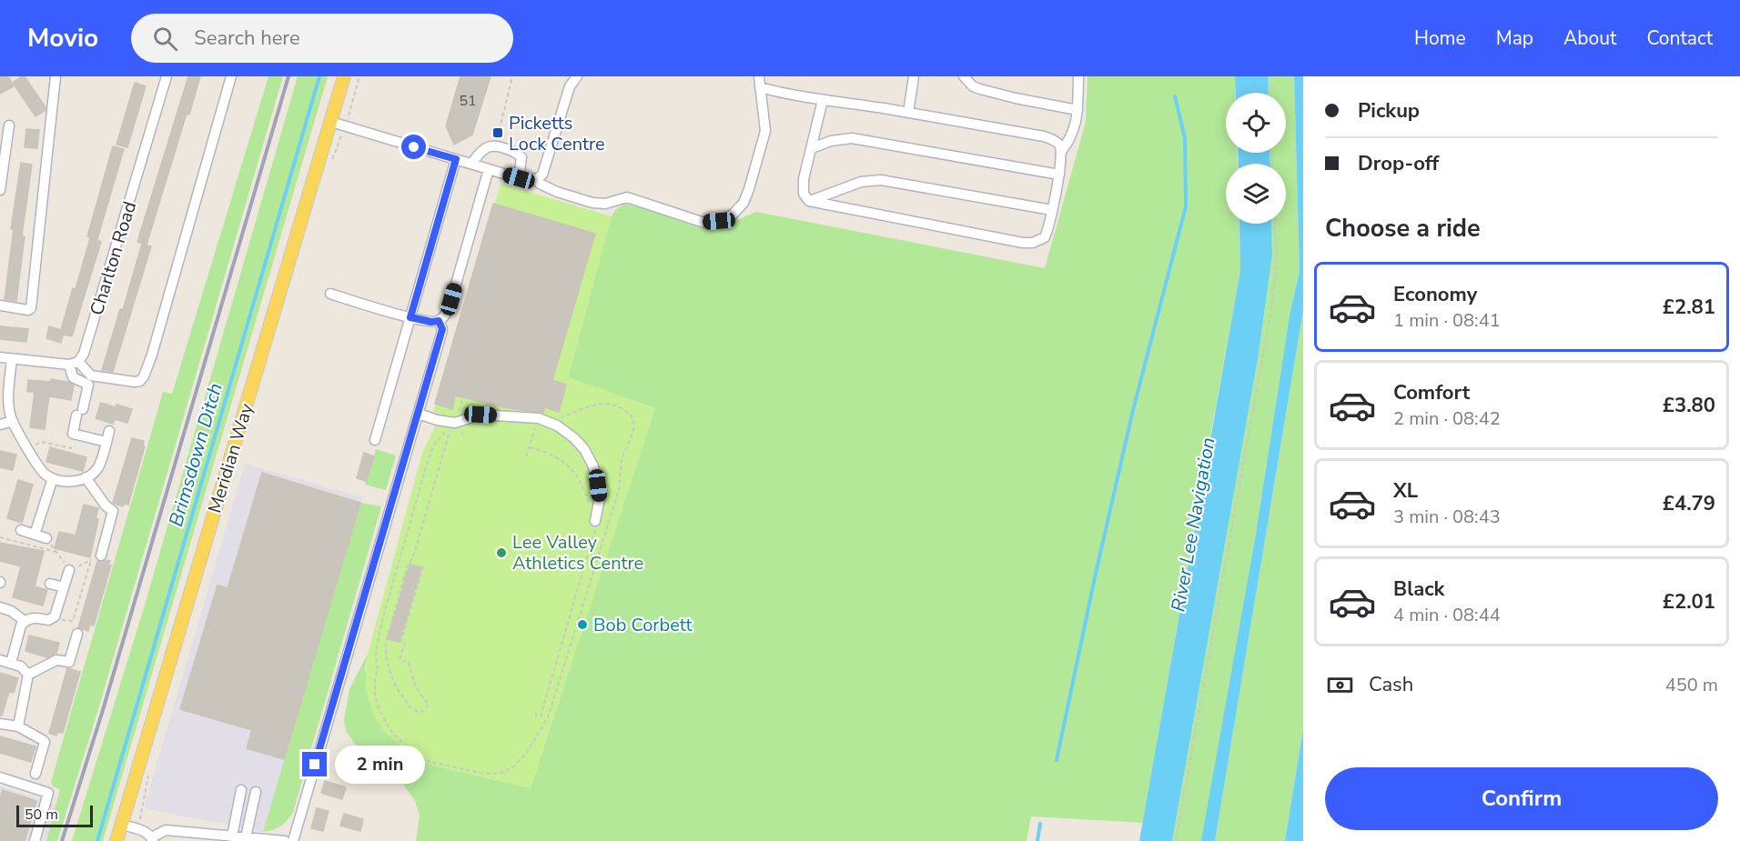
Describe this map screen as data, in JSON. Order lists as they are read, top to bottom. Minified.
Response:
{"streets":{"main road":["Meridian Way"],"street":["Charlton Road"]},"water":["Brimsdown Ditch","River Lee Navigation"],"places":{"transit":["Picketts Lock Centre"],"other":["Lee Valley Athletics Centre","Bob Corbett"]},"house_numbers":["51"],"scale_bar":"50 m","page":{"header":"Movio","search":"Search here","nav":["Home","Map","About","Contact"],"banner":["Pickup","Drop-off"],"heading":"Choose a ride","list":[{"name":"Economy","note":"1 min · 08:41","value":"£2.81"},{"name":"Comfort","note":"2 min · 08:42","value":"£3.80"},{"name":"XL","note":"3 min · 08:43","value":"£4.79"},{"name":"Black","note":"4 min · 08:44","value":"£2.01"}],"pay":["Cash","450 m"],"bubble":"2 min","buttons":"Confirm","scale":"50 m"}}
